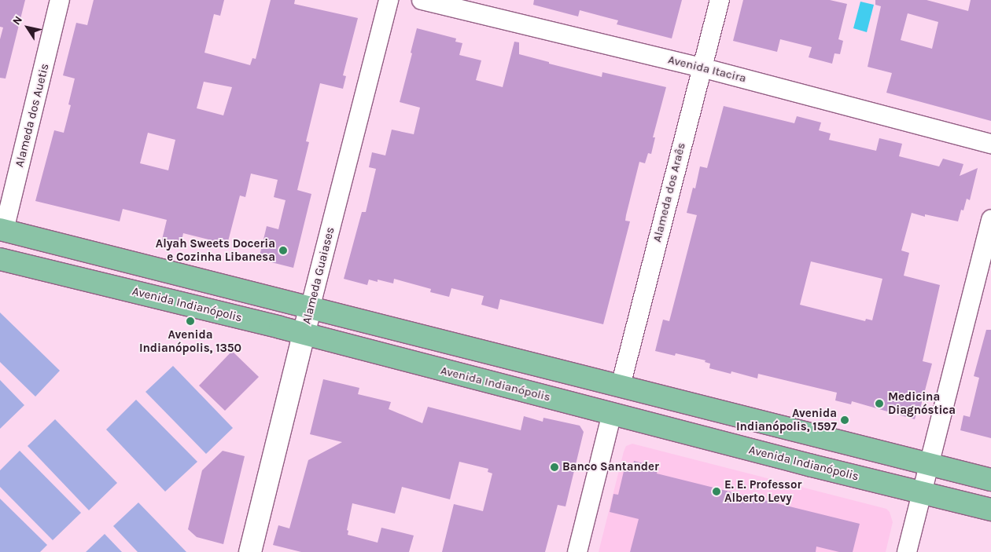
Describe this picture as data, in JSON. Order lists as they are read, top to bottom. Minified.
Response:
{"streets":{"main road":["Avenida Indianópolis"],"street":["Avenida Itacira","Alameda dos Auetis","Alameda dos Araês","Alameda Guaiases"]},"crossings":[["Avenida Itacira","Alameda dos Araês"],["Alameda Guaiases","Avenida Indianópolis"]],"places":["Alyah Sweets Doceria e Cozinha Libanesa","Avenida Indianópolis, 1350","Medicina Diagnóstica","Avenida Indianópolis, 1597","Banco Santander","E. E. Professor Alberto Levy"],"north":"top left"}
